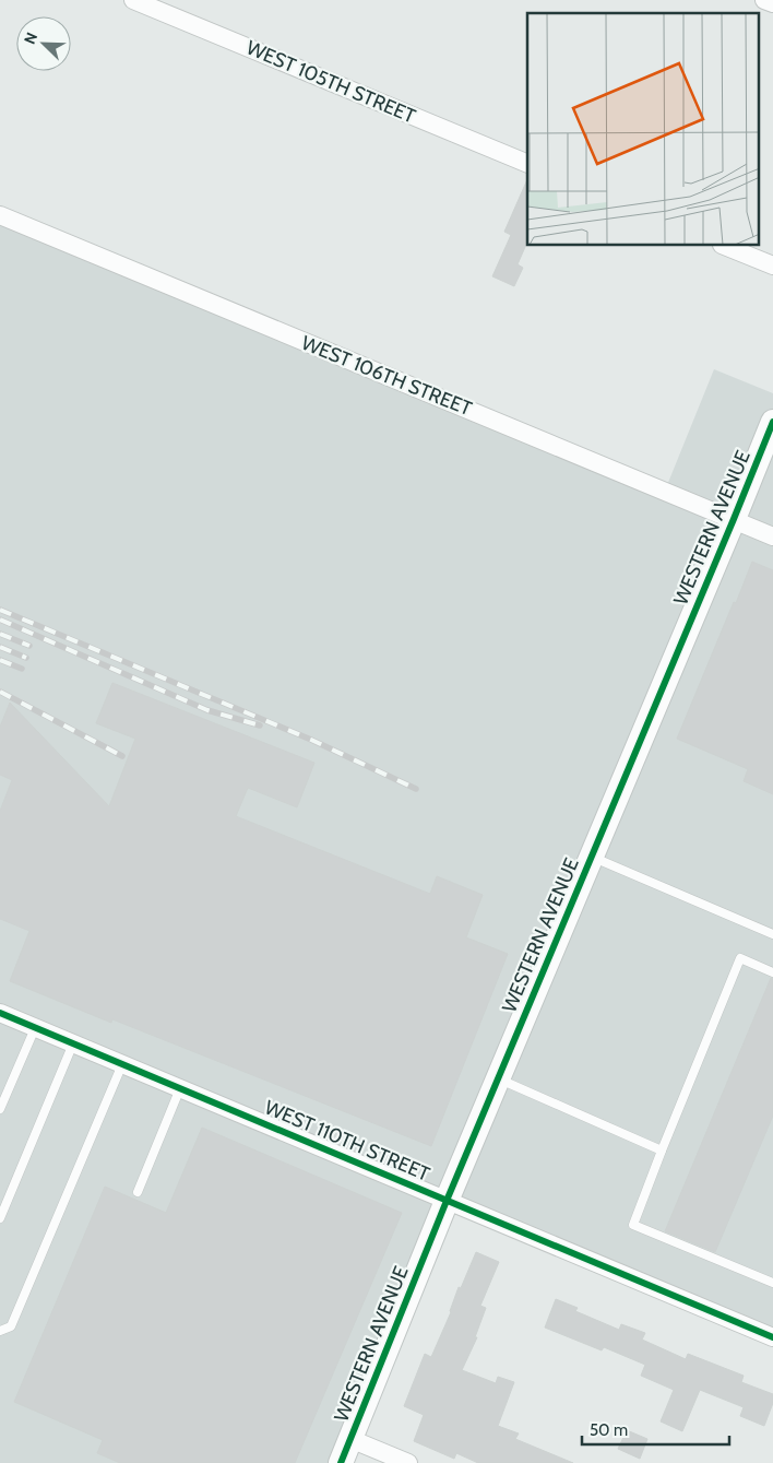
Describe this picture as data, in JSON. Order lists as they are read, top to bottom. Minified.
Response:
{"streets":{"street":["WEST 105TH STREET","WEST 106TH STREET","WESTERN AVENUE","WEST 110TH STREET"]},"crossings":[["WEST 106TH STREET","WESTERN AVENUE"],["WESTERN AVENUE","WEST 110TH STREET"]],"scale_bar":"50 m","north":"top left"}
